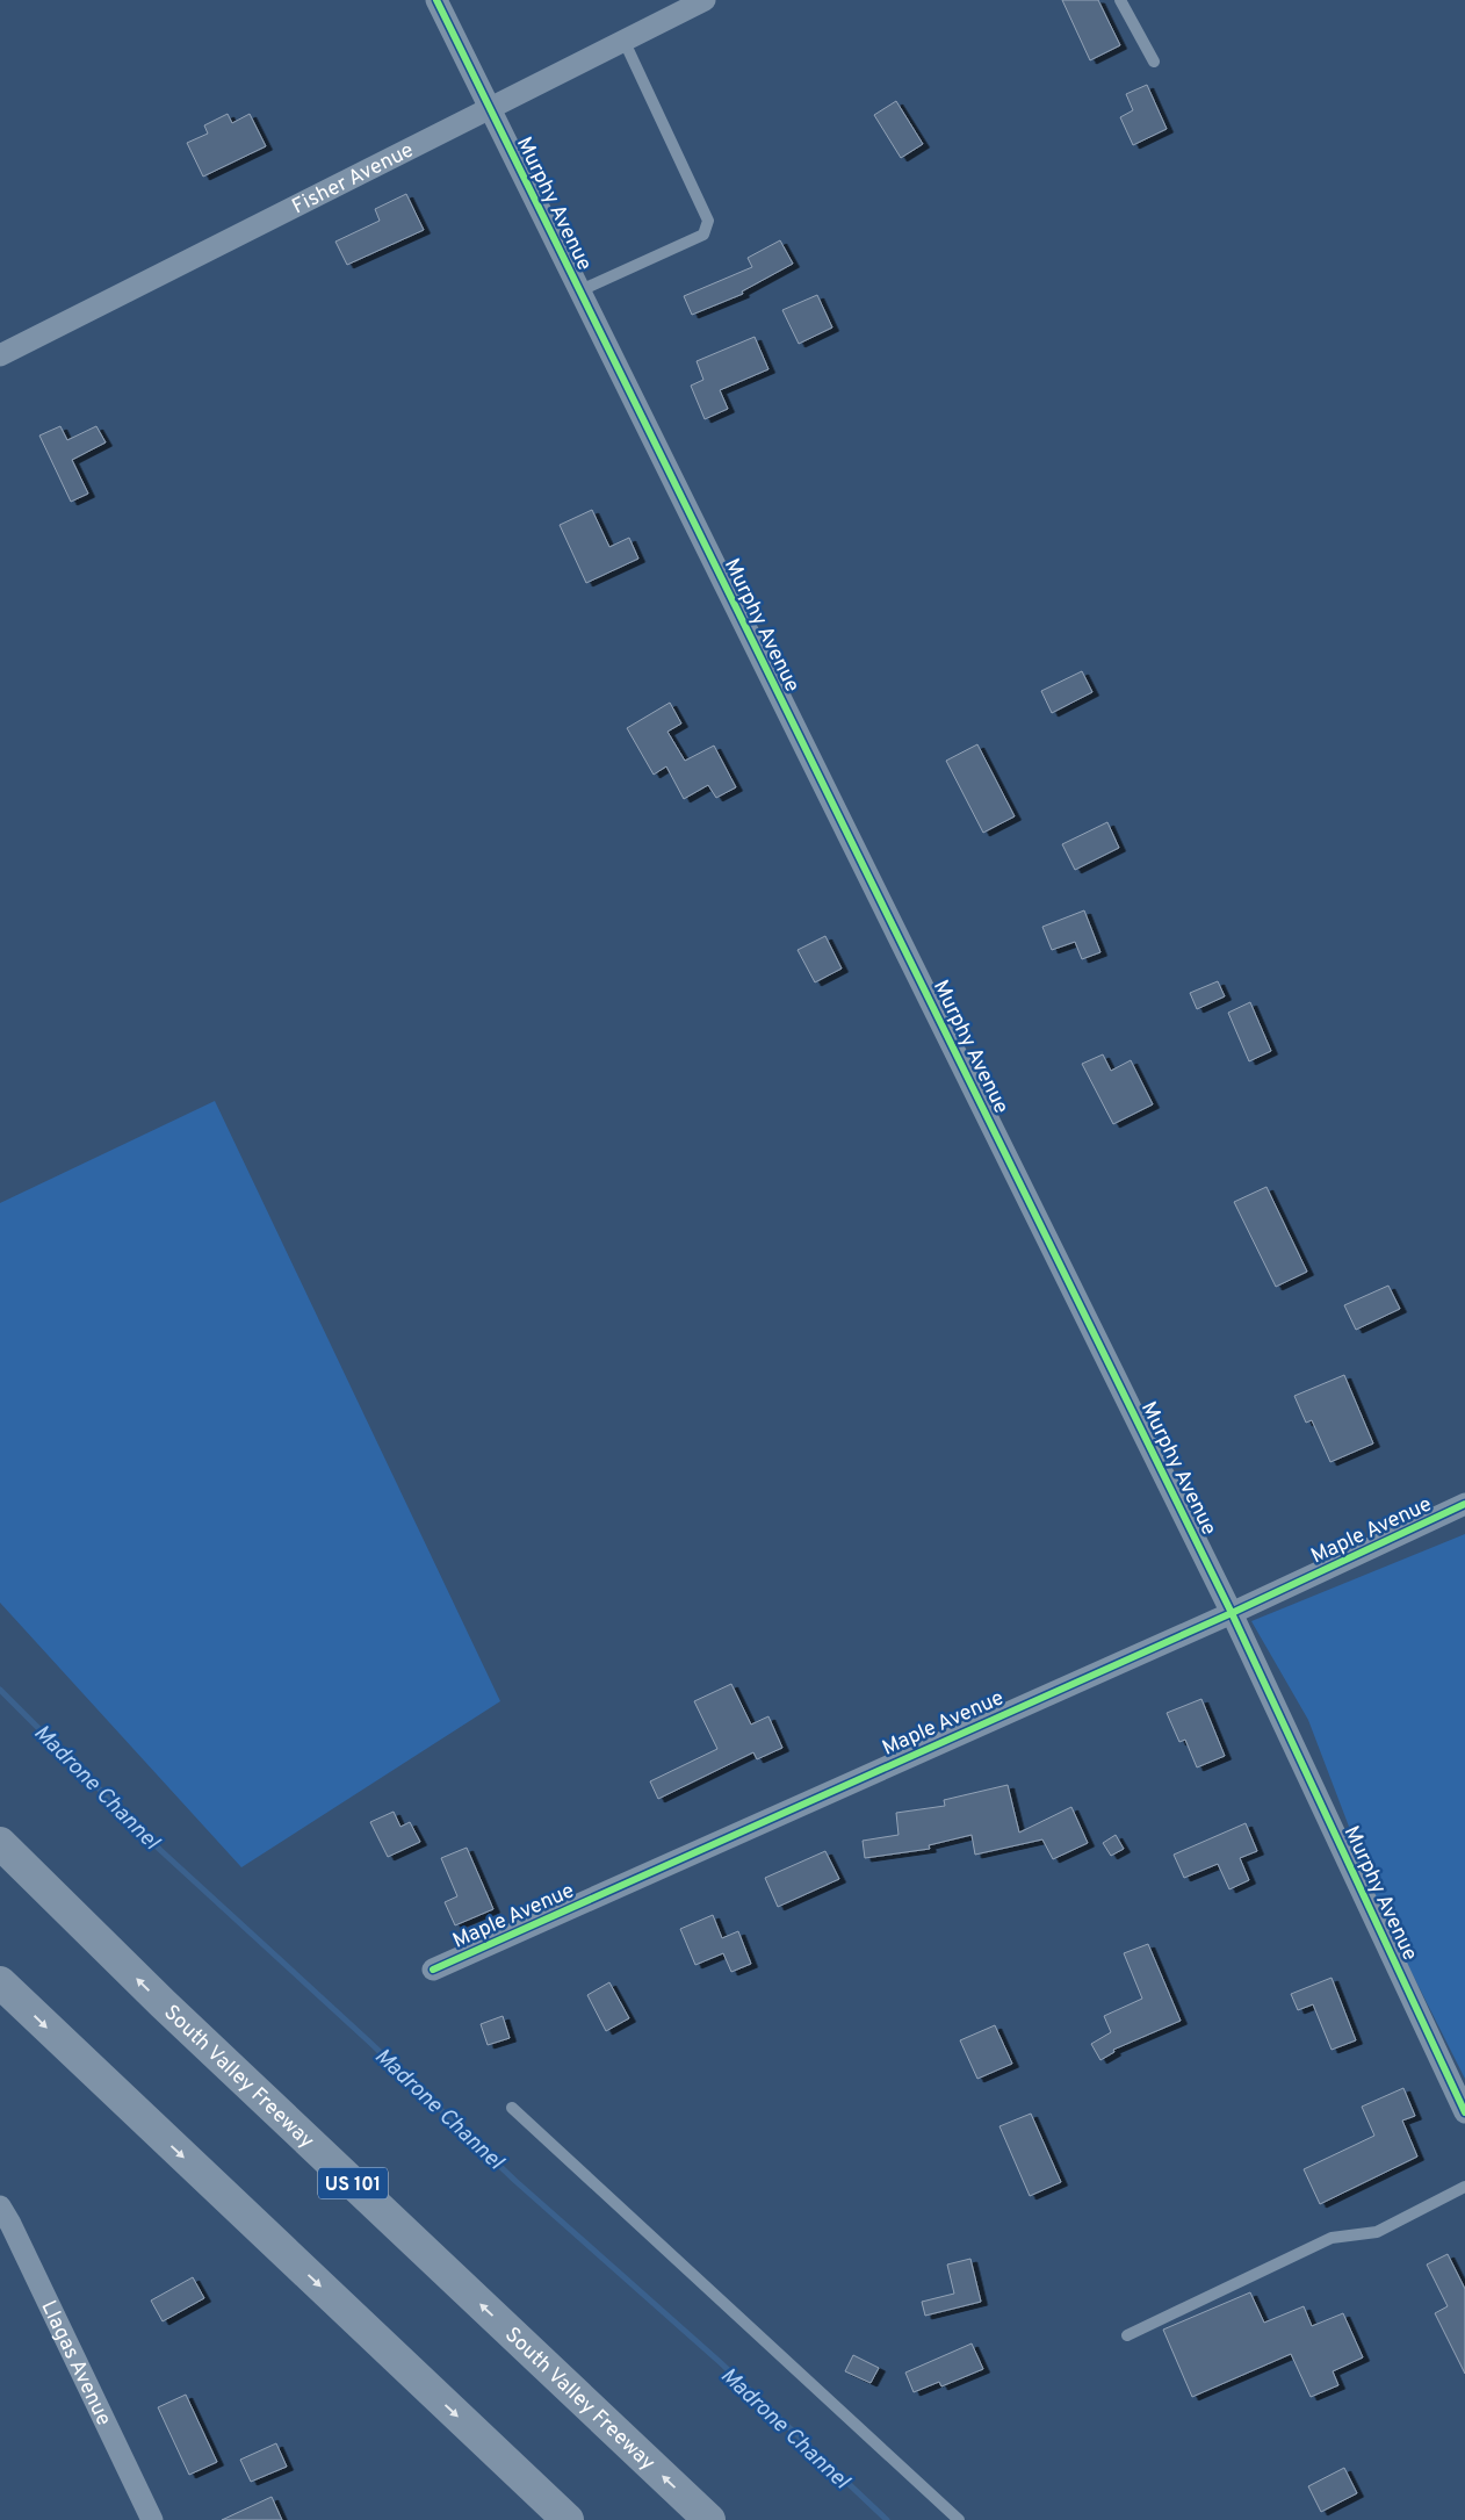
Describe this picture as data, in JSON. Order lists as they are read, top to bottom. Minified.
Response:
{"streets":{"highway":["South Valley Freeway","US 101"],"street":["Fisher Avenue","Murphy Avenue","Maple Avenue","Llagas Avenue"]},"crossings":[["Fisher Avenue","Murphy Avenue"],["Murphy Avenue","Maple Avenue"]],"water":["Madrone Channel"]}
